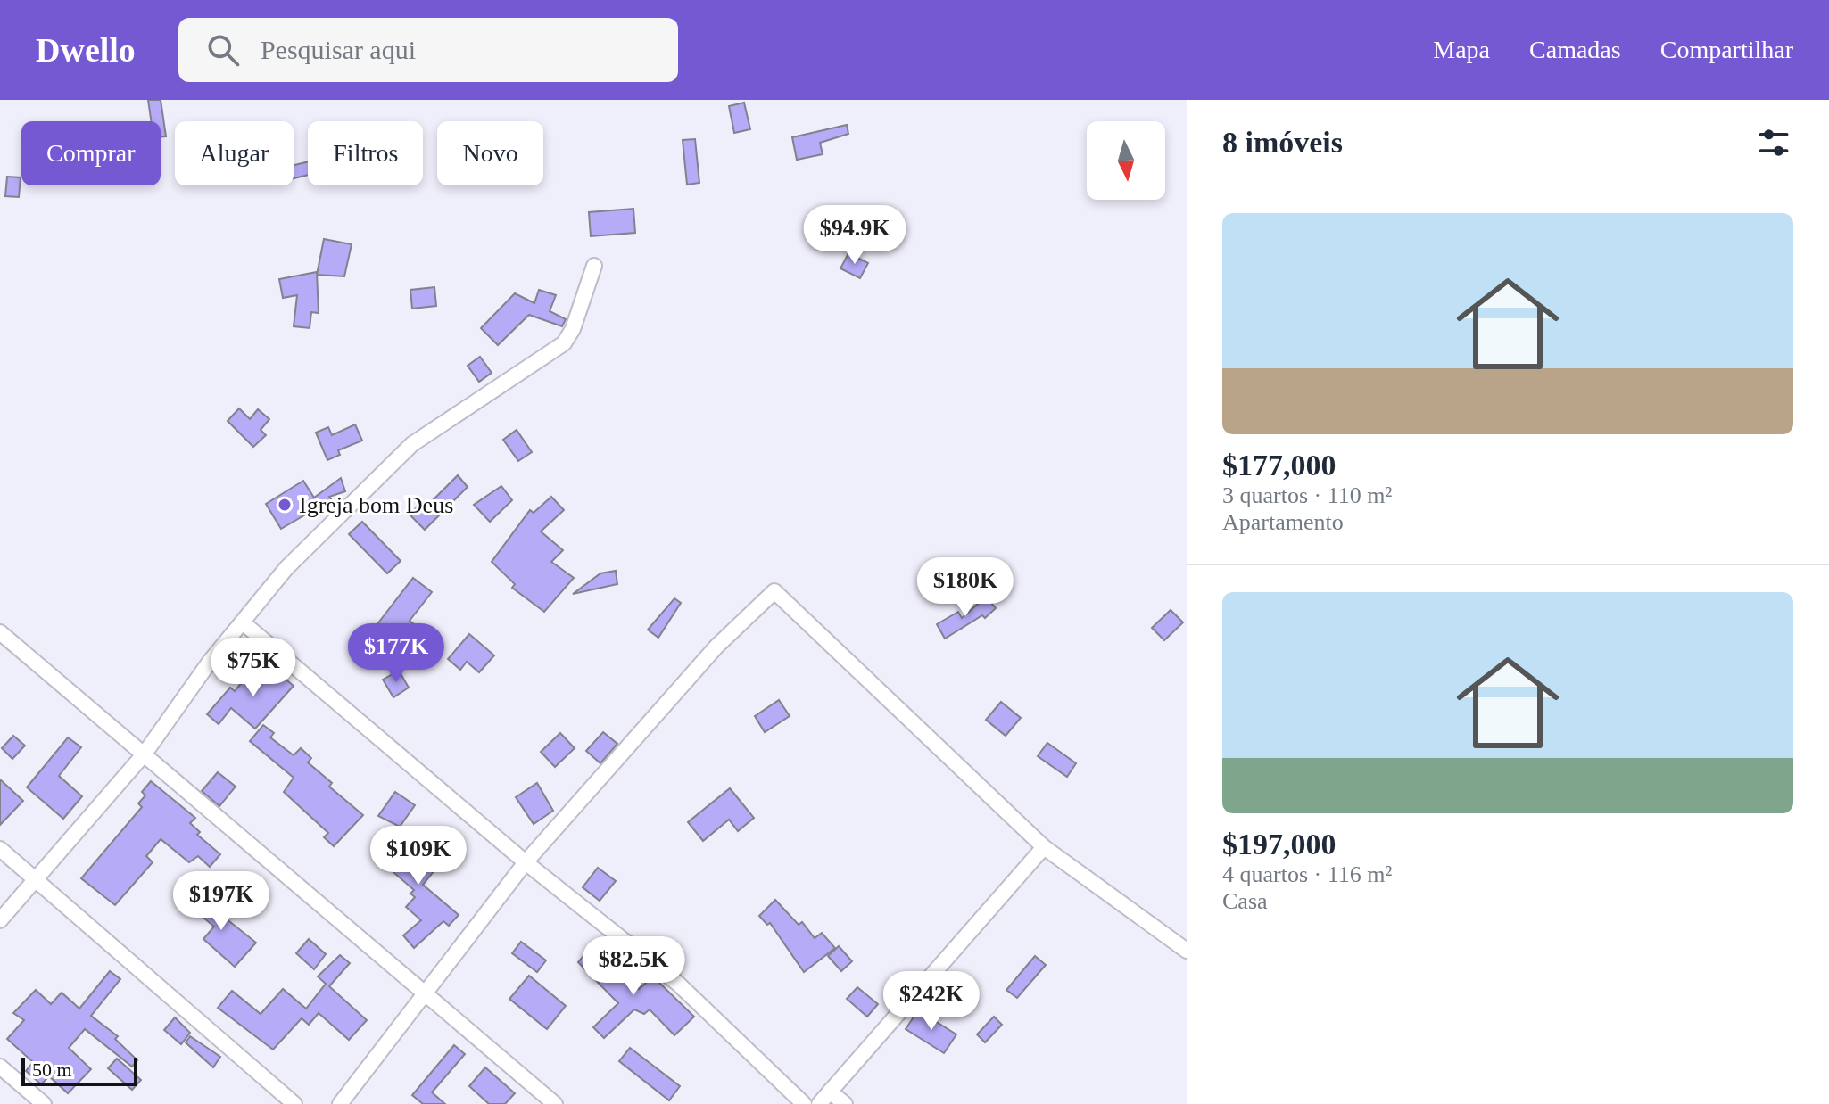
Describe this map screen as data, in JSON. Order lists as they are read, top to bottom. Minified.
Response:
{"places":["Igreja bom Deus"],"scale_bar":"50 m","north":"bottom","page":{"header":"Dwello","search":"Pesquisar aqui","nav":["Mapa","Camadas","Compartilhar"],"heading":"8 imóveis","chip":["Comprar","Alugar","Filtros","Novo"],"list":[{"name":"$177,000","note":"3 quartos · 110 m² · Apartamento"},{"name":"$197,000","note":"4 quartos · 116 m² · Casa"}],"price":["$94.9K","$180K","$177K","$75K","$109K","$197K","$82.5K","$242K"],"scale":"50 m"}}
